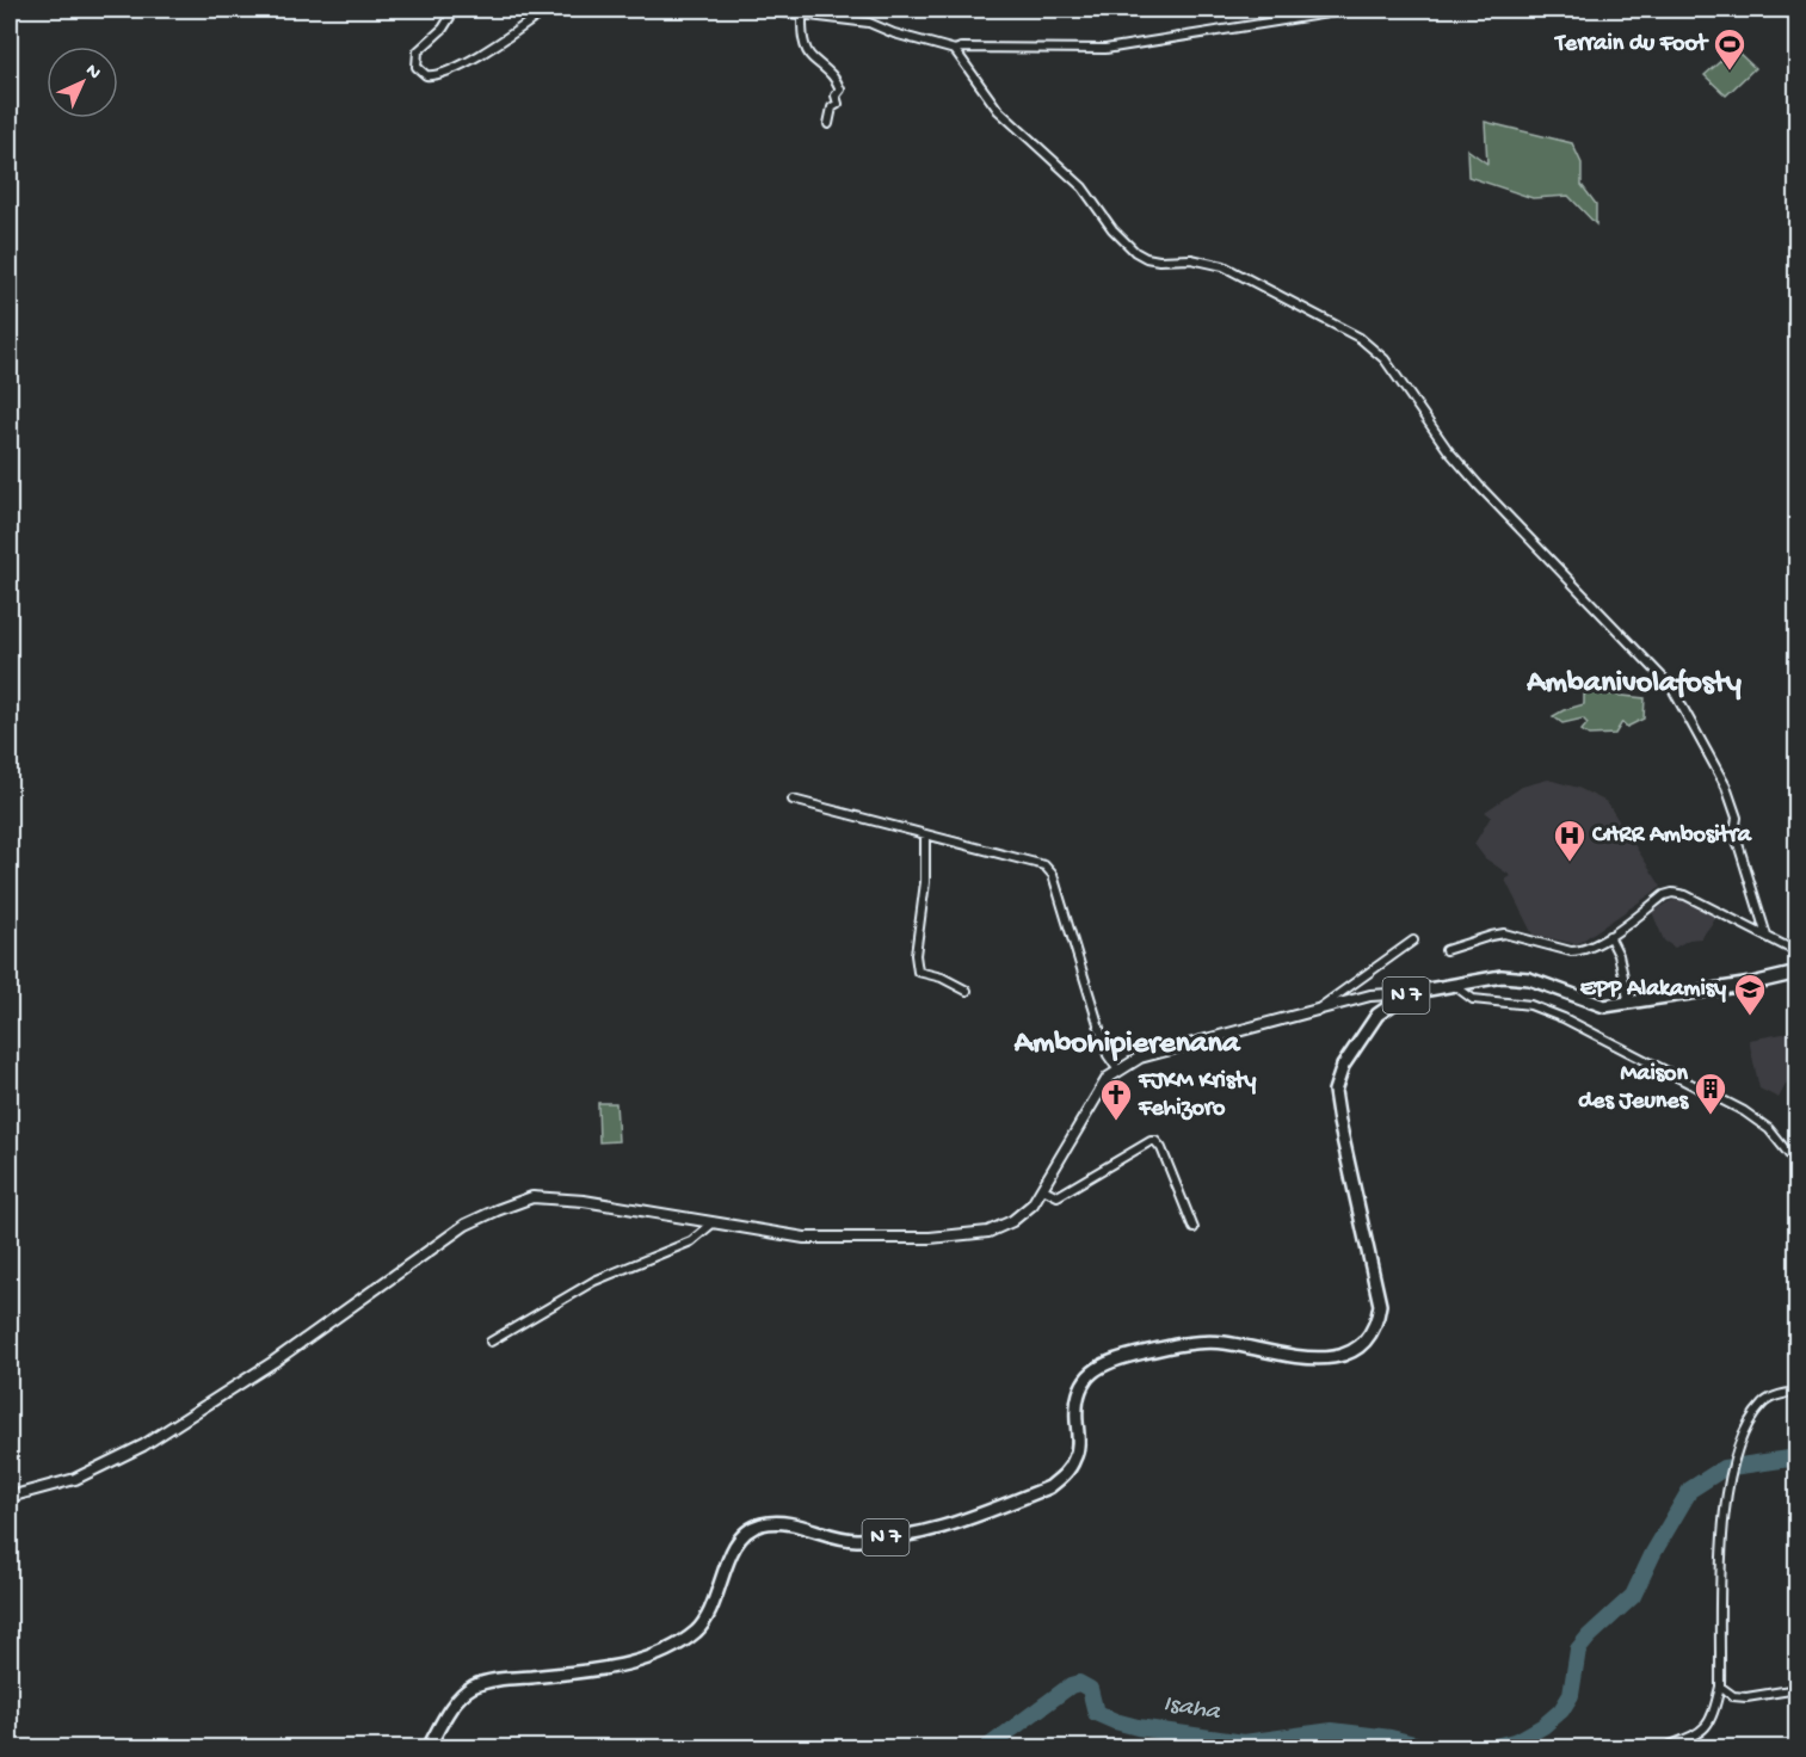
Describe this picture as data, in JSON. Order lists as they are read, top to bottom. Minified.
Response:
{"streets":{"main road":["N 7"]},"districts":["Ambanivolafosty","Ambohipierenana"],"water":["Isaha"],"places":{"sports":["Terrain du Foot"],"hospital":["CHRR Ambositra"],"school or university":["EPP Alakamisy"],"building":["Maison des Jeunes"],"church":["FJKM Kristy Fehizoro"]},"north":"top right"}
